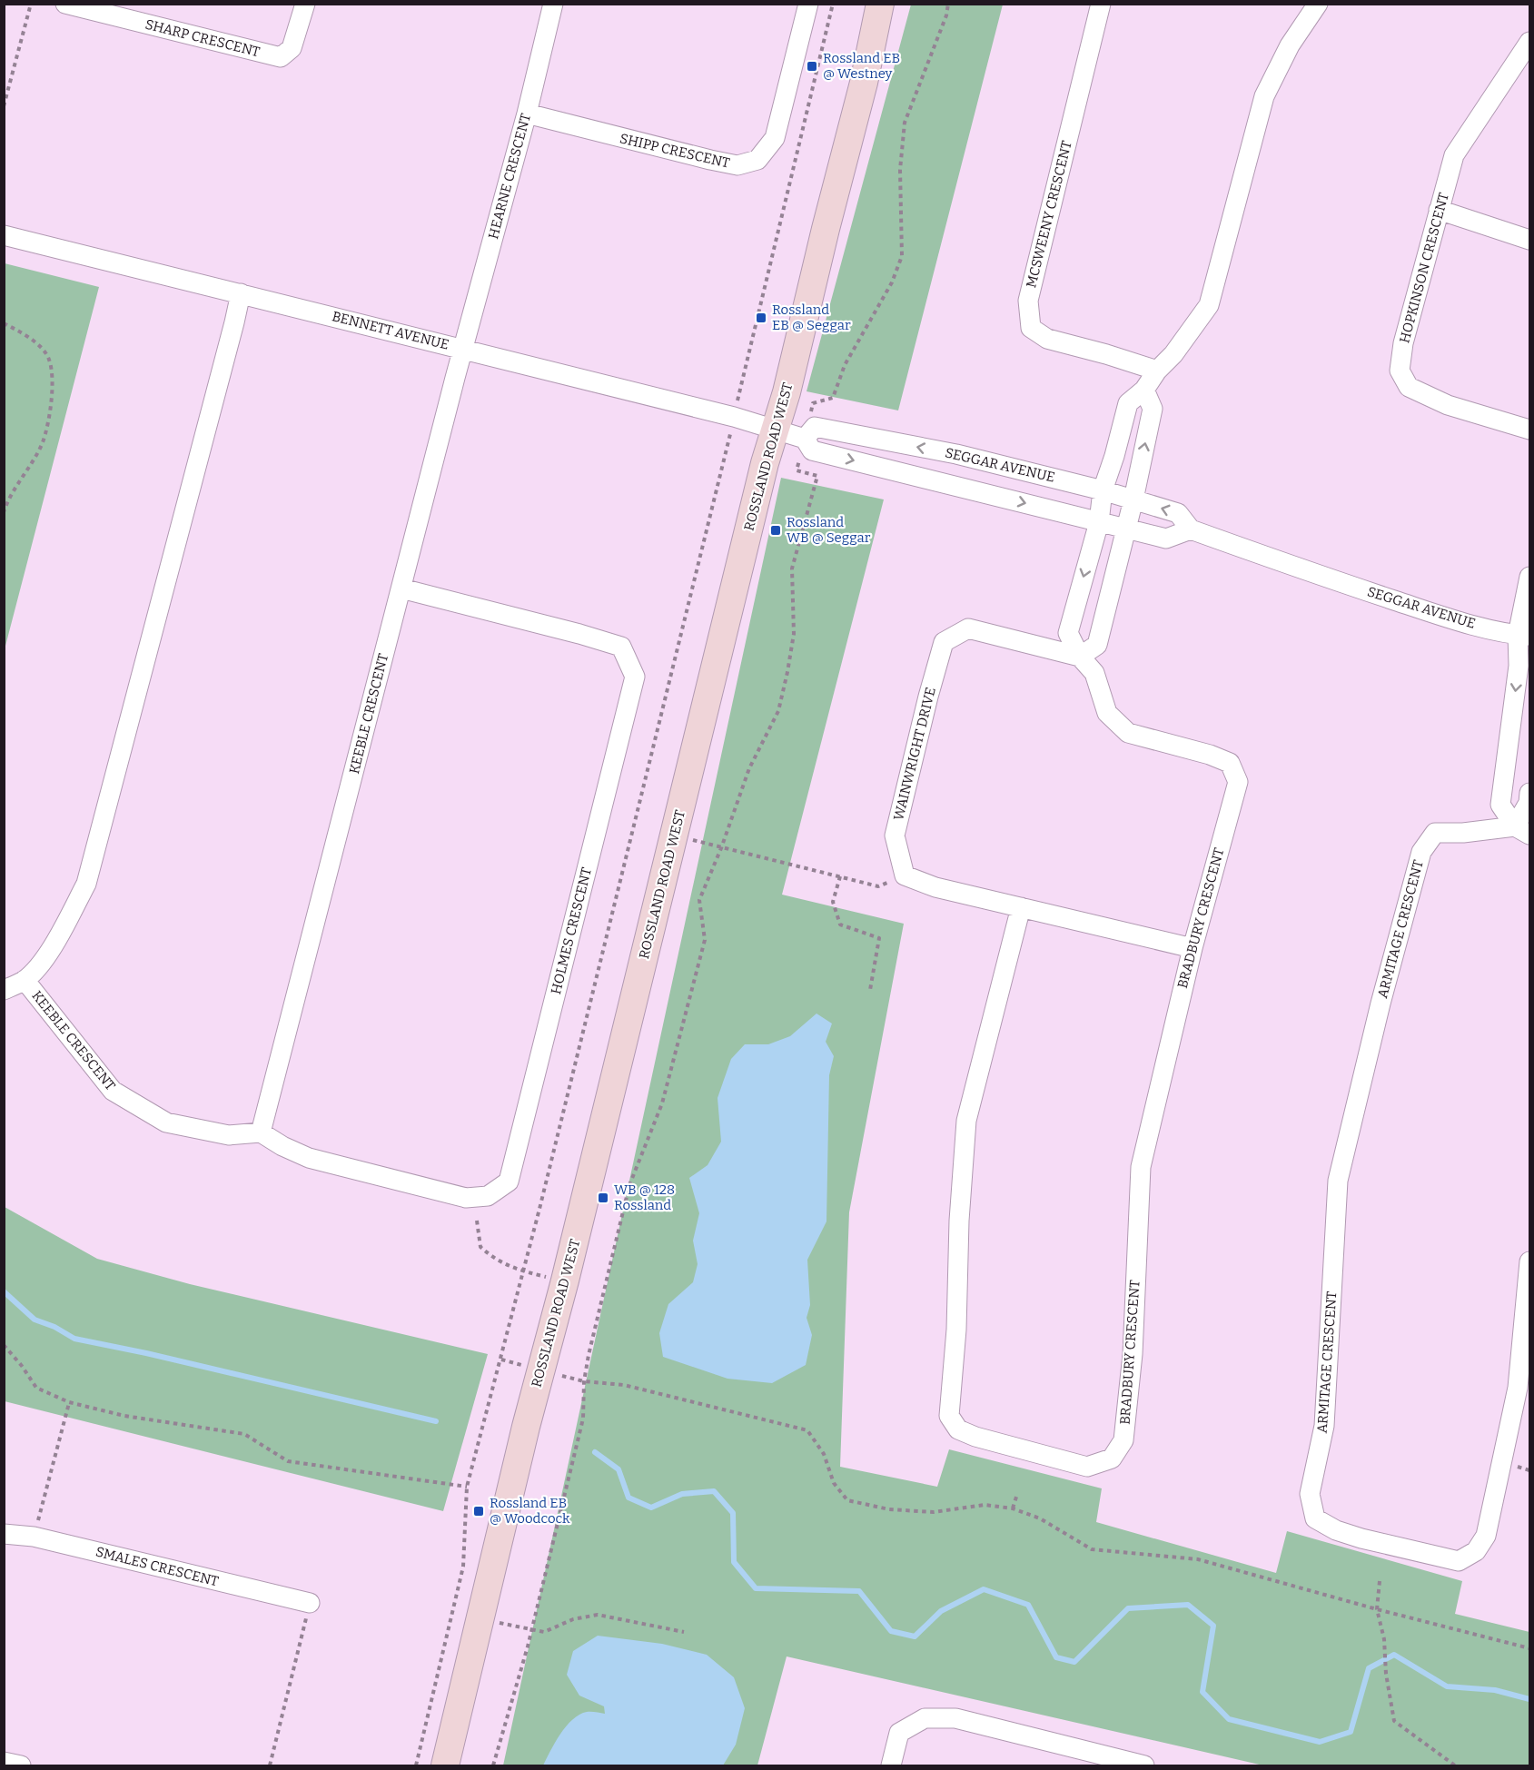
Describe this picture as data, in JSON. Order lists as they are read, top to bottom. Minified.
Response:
{"streets":{"main road":["ROSSLAND ROAD WEST"],"street":["SHARP CRESCENT","SHIPP CRESCENT","HEARNE CRESCENT","MCSWEENY CRESCENT","HOPKINSON CRESCENT","BENNETT AVENUE","SEGGAR AVENUE","KEEBLE CRESCENT","WAINWRIGHT DRIVE","BRADBURY CRESCENT","ARMITAGE CRESCENT","HOLMES CRESCENT","SMALES CRESCENT"]},"crossings":[["SHIPP CRESCENT","HEARNE CRESCENT"],["HEARNE CRESCENT","BENNETT AVENUE"],["HEARNE CRESCENT","KEEBLE CRESCENT"],["BENNETT AVENUE","ROSSLAND ROAD WEST"],["BENNETT AVENUE","KEEBLE CRESCENT"],["SEGGAR AVENUE","BRADBURY CRESCENT"],["KEEBLE CRESCENT","HOLMES CRESCENT"],["WAINWRIGHT DRIVE","BRADBURY CRESCENT"]],"places":{"transit":["Rossland EB @ Westney","Rossland EB @ Seggar","Rossland WB @ Seggar","WB @ 128 Rossland","Rossland EB @ Woodcock"]}}
